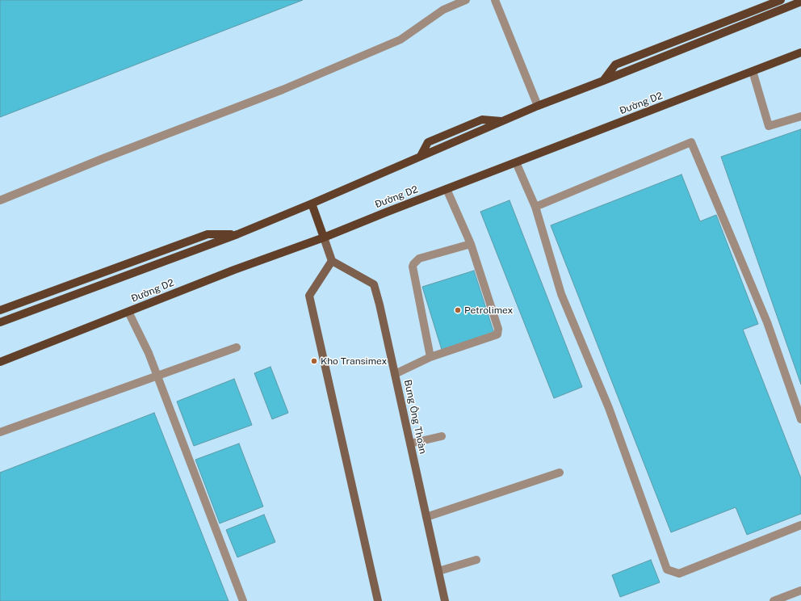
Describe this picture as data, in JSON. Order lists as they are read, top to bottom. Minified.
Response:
{"streets":{"main road":["Đường D2"],"street":["Bưng Ông Thoàn"]},"places":["Petrolimex","Kho Transimex"]}
